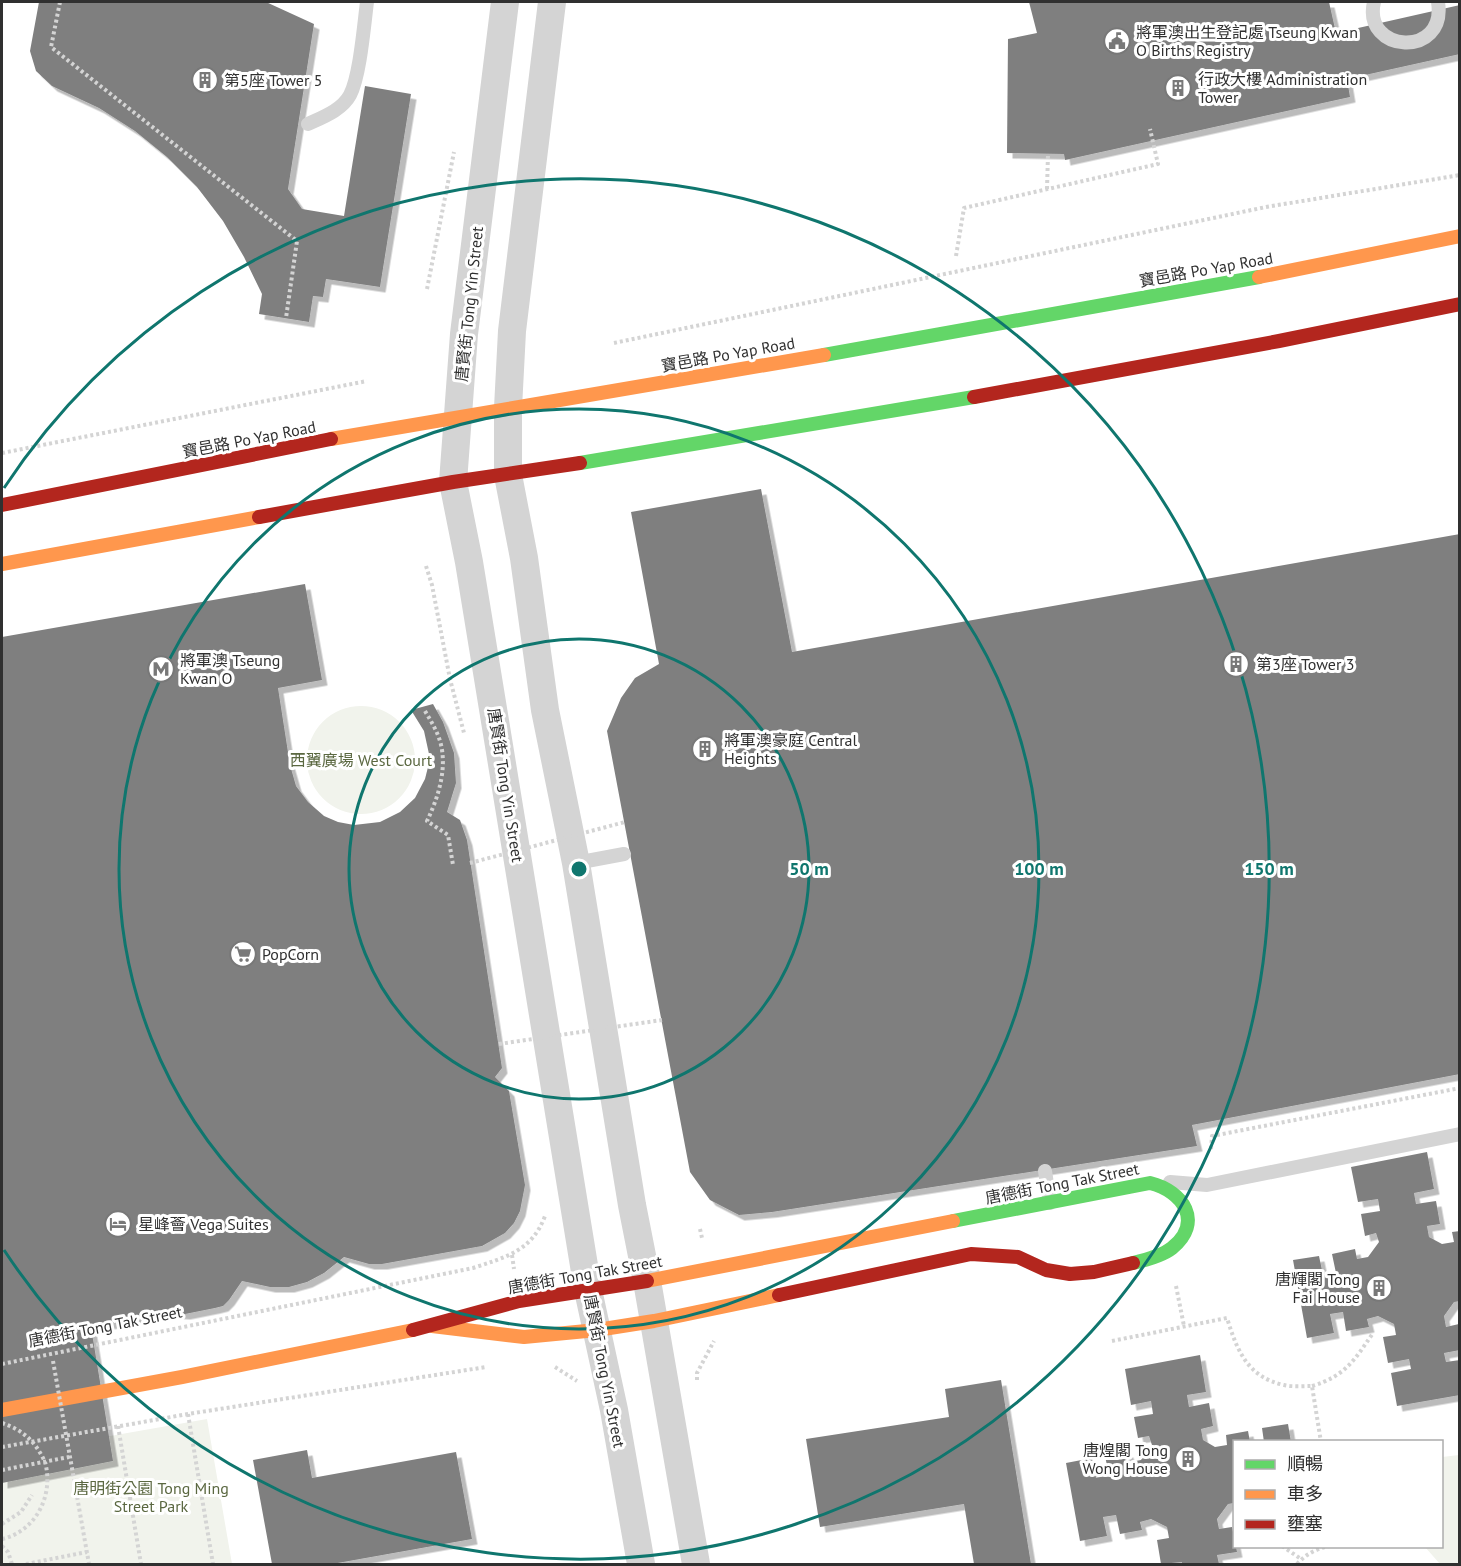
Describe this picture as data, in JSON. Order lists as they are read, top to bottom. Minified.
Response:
{"streets":{"main road":["寶邑路 Po Yap Road","唐德街 Tong Tak Street"],"street":["唐賢街 Tong Yin Street"]},"crossings":[["寶邑路 Po Yap Road","唐賢街 Tong Yin Street"],["唐賢街 Tong Yin Street","唐德街 Tong Tak Street"]],"parks":["西翼廣場 West Court","唐明街公園 Tong Ming Street Park"],"places":{"public building":["將軍澳出生登記處 Tseung Kwan O Births Registry"],"building":["第5座 Tower 5","行政大樓 Administration Tower","第3座 Tower 3","將軍澳豪庭 Central Heights","唐輝閣 Tong Fai House","唐煌閣 Tong Wong House"],"metro station":["將軍澳 Tseung Kwan O"],"supermarket":["PopCorn"],"hotel":["星峰薈 Vega Suites"]},"legend":["順暢","車多","壅塞"],"rings":["50 m","100 m","150 m"]}
